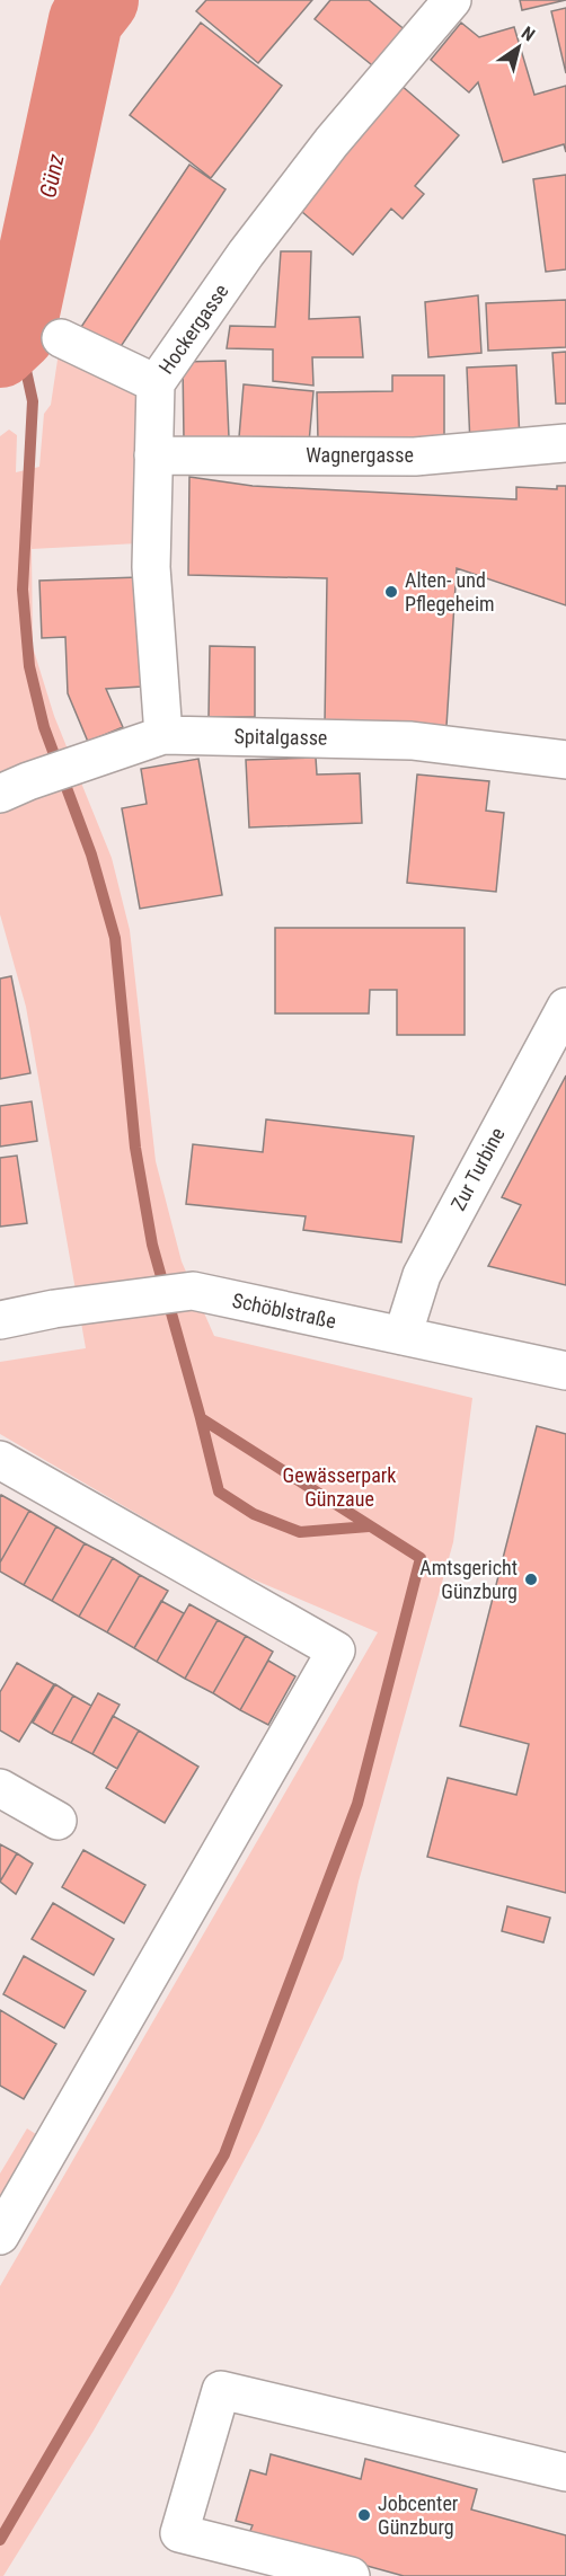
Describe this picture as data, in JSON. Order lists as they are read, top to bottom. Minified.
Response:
{"streets":{"street":["Hockergasse","Wagnergasse","Spitalgasse","Zur Turbine","Schöblstraße"]},"crossings":[["Hockergasse","Wagnergasse"],["Hockergasse","Spitalgasse"],["Zur Turbine","Schöblstraße"]],"water":["Günz"],"parks":["Gewässerpark Günzaue"],"places":["Alten- und Pflegeheim","Amtsgericht Günzburg","Jobcenter Günzburg"],"north":"top right"}
